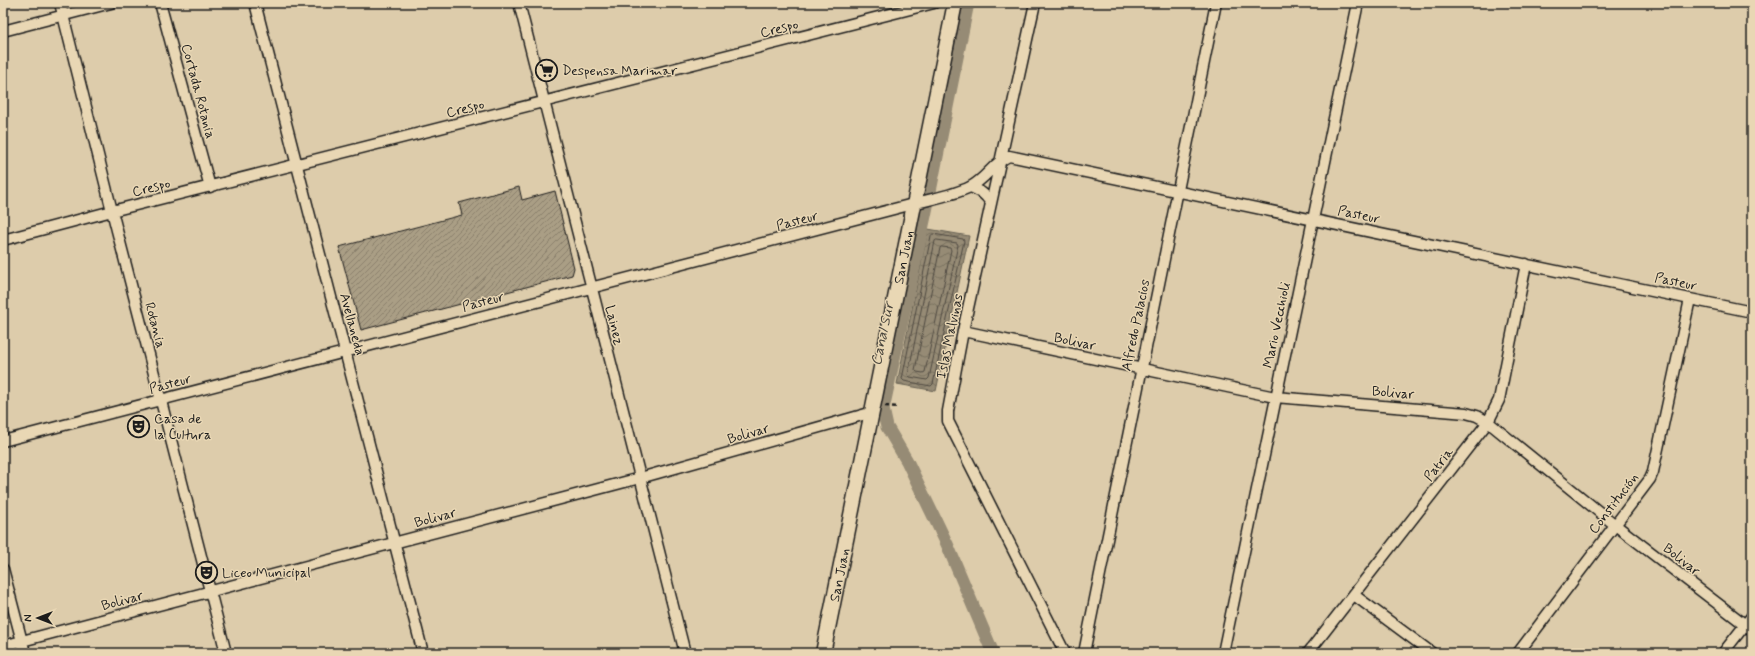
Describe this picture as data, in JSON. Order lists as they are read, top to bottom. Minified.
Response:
{"streets":{"street":["Crespo","Cortada Rotania","Pasteur","San Juan","Avellaneda","Rotania","Lainez","Alfredo Palacios","Mario Vecchioli","Islas Malvinas","Bolivar","Patria","Constitución"]},"crossings":[["Crespo","Cortada Rotania"],["Crespo","Avellaneda"],["Crespo","Rotania"],["Crespo","Lainez"],["Pasteur","San Juan"],["Pasteur","Avellaneda"],["Pasteur","Rotania"],["Pasteur","Lainez"],["Pasteur","Alfredo Palacios"],["Pasteur","Mario Vecchioli"],["Pasteur","Islas Malvinas"],["Pasteur","Patria"],["Pasteur","Constitución"],["San Juan","Bolivar"],["Avellaneda","Bolivar"],["Rotania","Bolivar"],["Lainez","Bolivar"],["Alfredo Palacios","Bolivar"],["Mario Vecchioli","Bolivar"],["Islas Malvinas","Bolivar"],["Bolivar","Patria"],["Bolivar","Constitución"]],"water":["Canal Sur"],"places":{"supermarket":["Despensa Marimar"],"theatre":["Casa de la Cultura","Liceo Municipal"]},"north":"left"}
